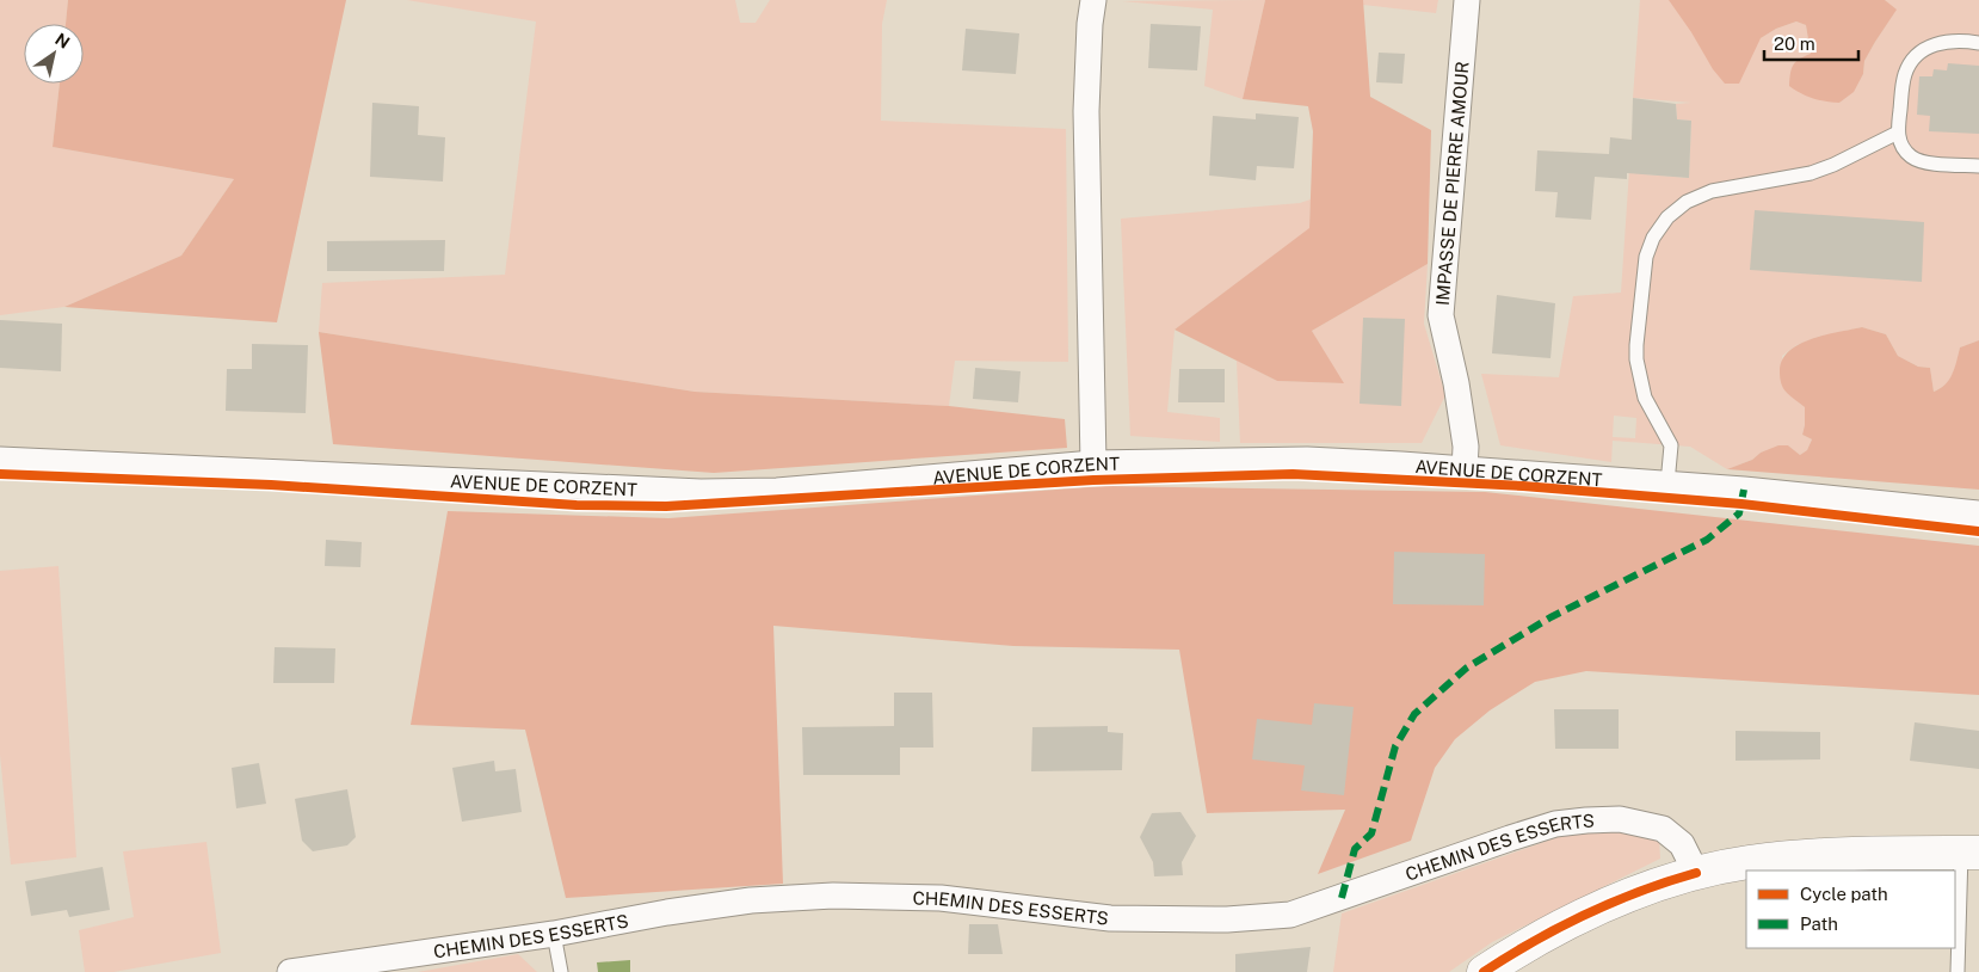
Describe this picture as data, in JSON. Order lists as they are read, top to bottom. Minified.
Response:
{"streets":{"street":["IMPASSE DE PIERRE AMOUR","AVENUE DE CORZENT","CHEMIN DES ESSERTS"]},"crossings":[["IMPASSE DE PIERRE AMOUR","AVENUE DE CORZENT"]],"legend":["Cycle path","Path"],"scale_bar":"20 m","north":"top right"}
